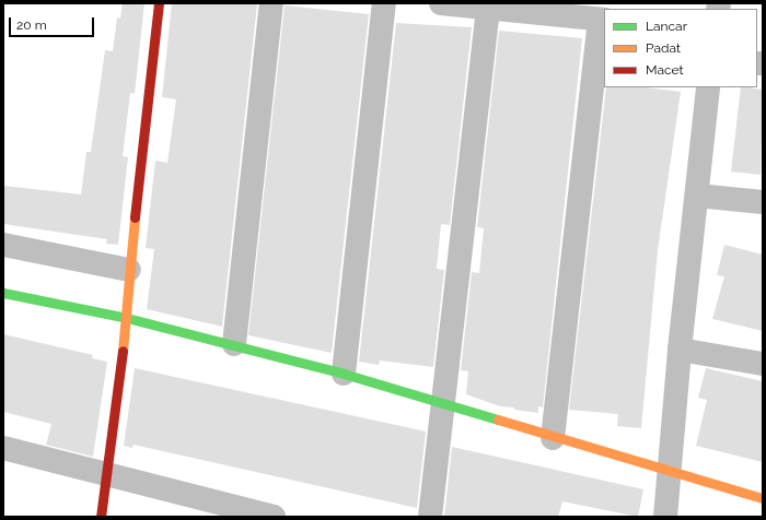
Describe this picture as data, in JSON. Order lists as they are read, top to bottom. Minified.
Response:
{"legend":["Lancar","Padat","Macet"],"scale_bar":"20 m"}
